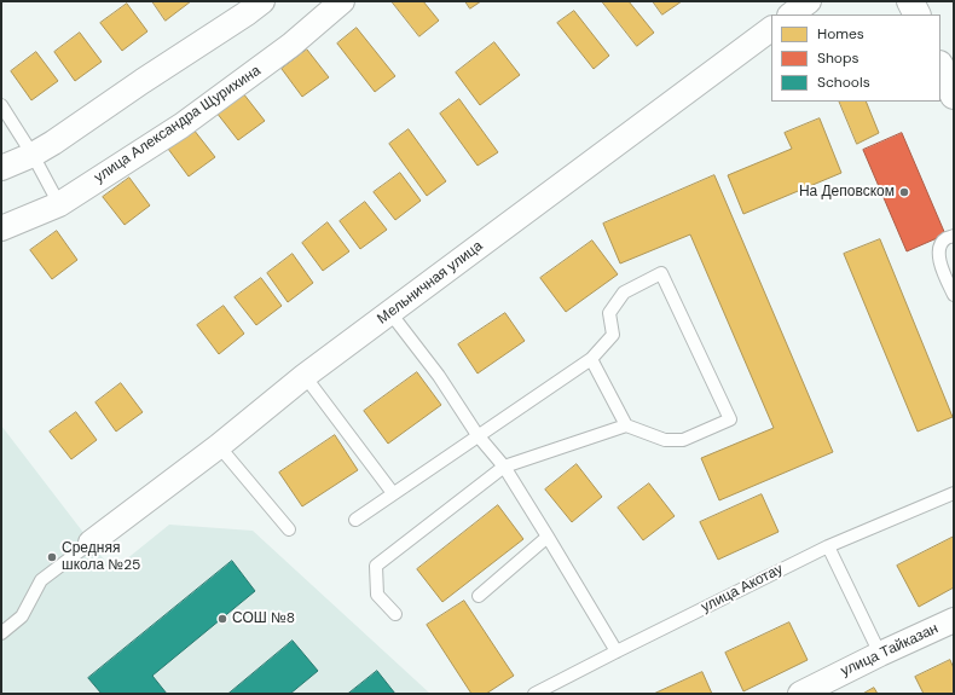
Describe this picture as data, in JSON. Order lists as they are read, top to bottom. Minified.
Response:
{"streets":{"street":["улица Александра Щурихина","Мельничная улица","улица Тайказан"],"lane":["улица Акотау"]},"places":["На Деповском","Средняя школа №25","СОШ №8"],"legend":["Homes","Shops","Schools"]}
